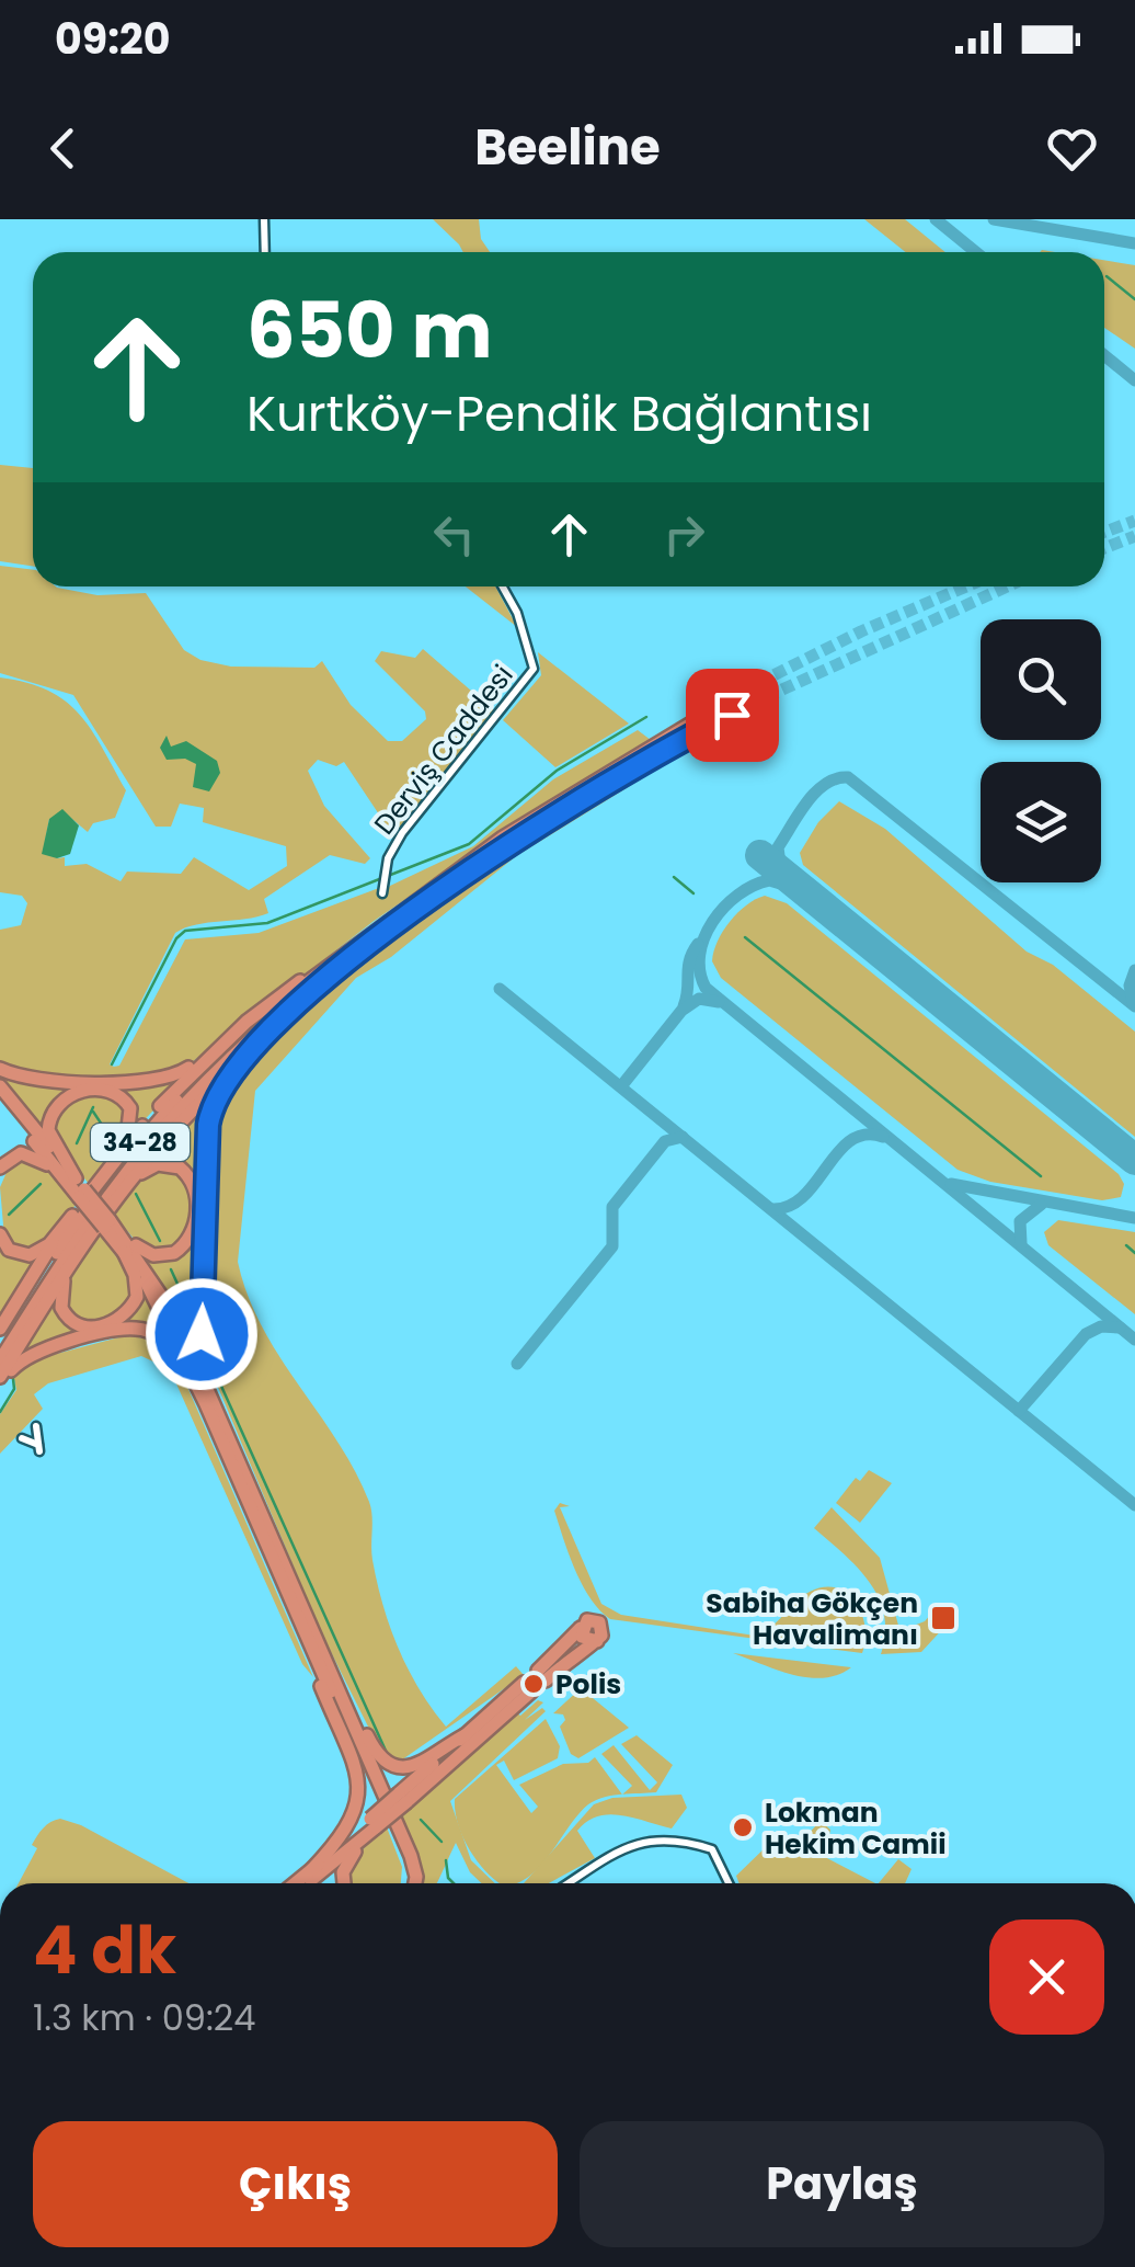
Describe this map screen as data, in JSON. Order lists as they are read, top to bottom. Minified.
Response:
{"streets":{"highway":["34-28"],"street":["Derviş Caddesi"]},"places":{"transit":["Sabiha Gökçen Havalimanı"],"other":["Polis","Lokman Hekim Camii"]},"page":{"status":"09:20","header":"Beeline","turn":["650 m","Kurtköy-Pendik Bağlantısı"],"heading":["4 dk","1.3 km · 09:24"],"buttons":["Çıkış","Paylaş"]}}
